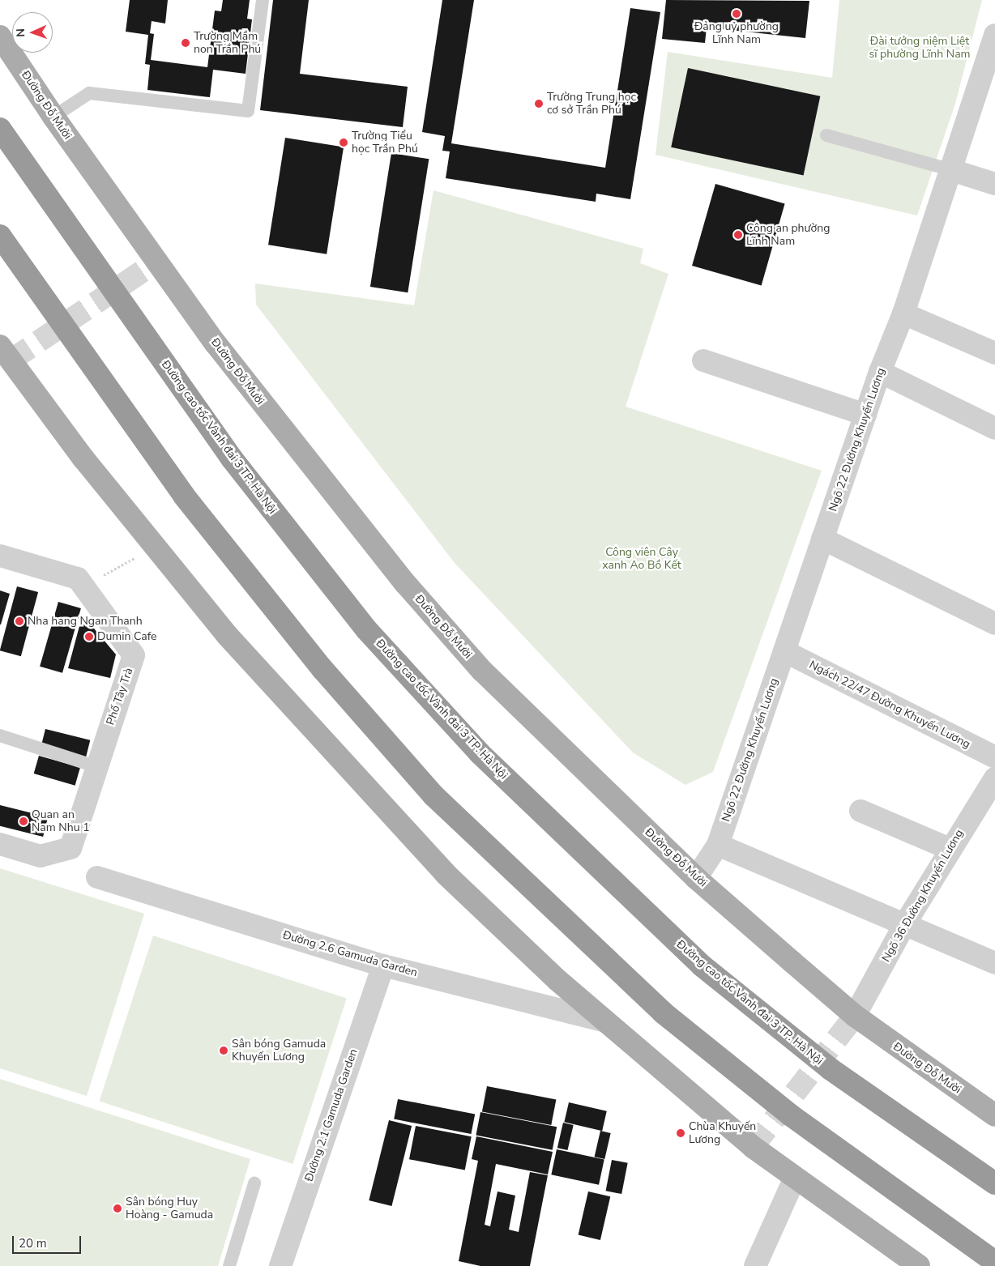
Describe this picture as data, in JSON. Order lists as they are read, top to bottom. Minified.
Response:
{"streets":{"highway":["Đường cao tốc Vành đai 3 TP. Hà Nội"],"main road":["Đường Đỗ Mười"],"street":["Ngõ 22 Đường Khuyến Lương","Phố Tây Trà","Ngách 22/47 Đường Khuyến Lương","Ngõ 36 Đường Khuyến Lương","Đường 2.6 Gamuda Garden","Đường 2.1 Gamuda Garden"]},"crossings":[["Đường Đỗ Mười","Ngõ 22 Đường Khuyến Lương"],["Đường Đỗ Mười","Ngõ 36 Đường Khuyến Lương"],["Ngõ 22 Đường Khuyến Lương","Ngách 22/47 Đường Khuyến Lương"],["Đường 2.6 Gamuda Garden","Đường 2.1 Gamuda Garden"]],"parks":["Đài tưởng niệm Liệt sĩ phường Lĩnh Nam","Công viên Cây xanh Ao Bồ Kết"],"places":["Đảng uỷ phường Lĩnh Nam","Trường Mầm non Trần Phú","Trường Trung học cơ sở Trần Phú","Trường Tiểu học Trần Phú","Công an phường Lĩnh Nam","Nha hang Ngan Thanh","Dumin Cafe","Quan an Nam Nhu 1","Sân bóng Gamuda Khuyến Lương","Chùa Khuyến Lương","Sân bóng Huy Hoàng - Gamuda"],"scale_bar":"20 m","north":"left"}
